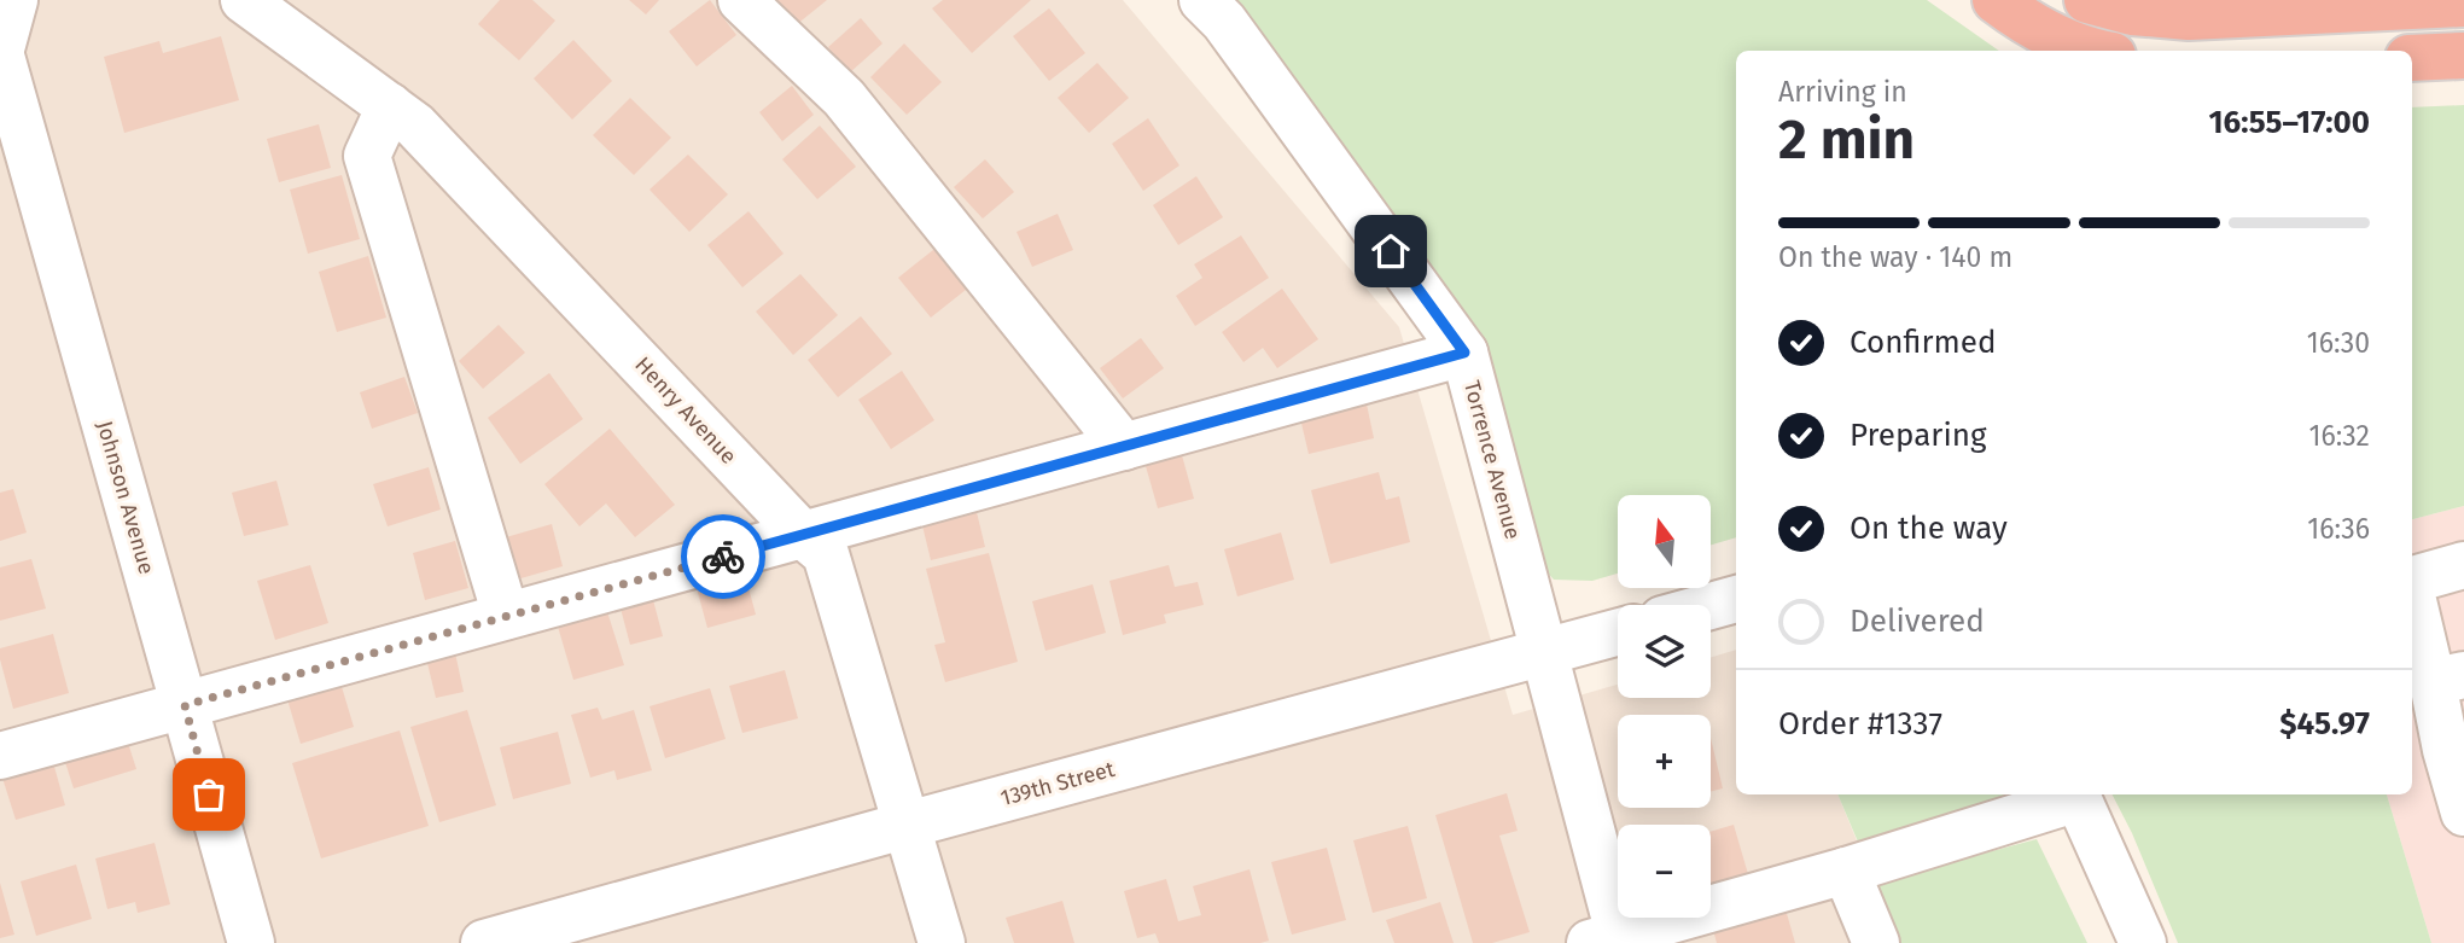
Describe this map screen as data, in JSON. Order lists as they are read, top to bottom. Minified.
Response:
{"streets":{"street":["Henry Avenue","Torrence Avenue","Johnson Avenue","139th Street"]},"crossings":[["Henry Avenue","139th Street"],["Torrence Avenue","139th Street"]],"north":"top","page":{"heading":["2 min","Arriving in","16:55–17:00"],"panel":["Order #1337","$45.97"],"bar":"On the way · 140 m","list":[["Confirmed","16:30"],["Preparing","16:32"],["On the way","16:36"],"Delivered"],"map_buttons":["+","−"]}}
